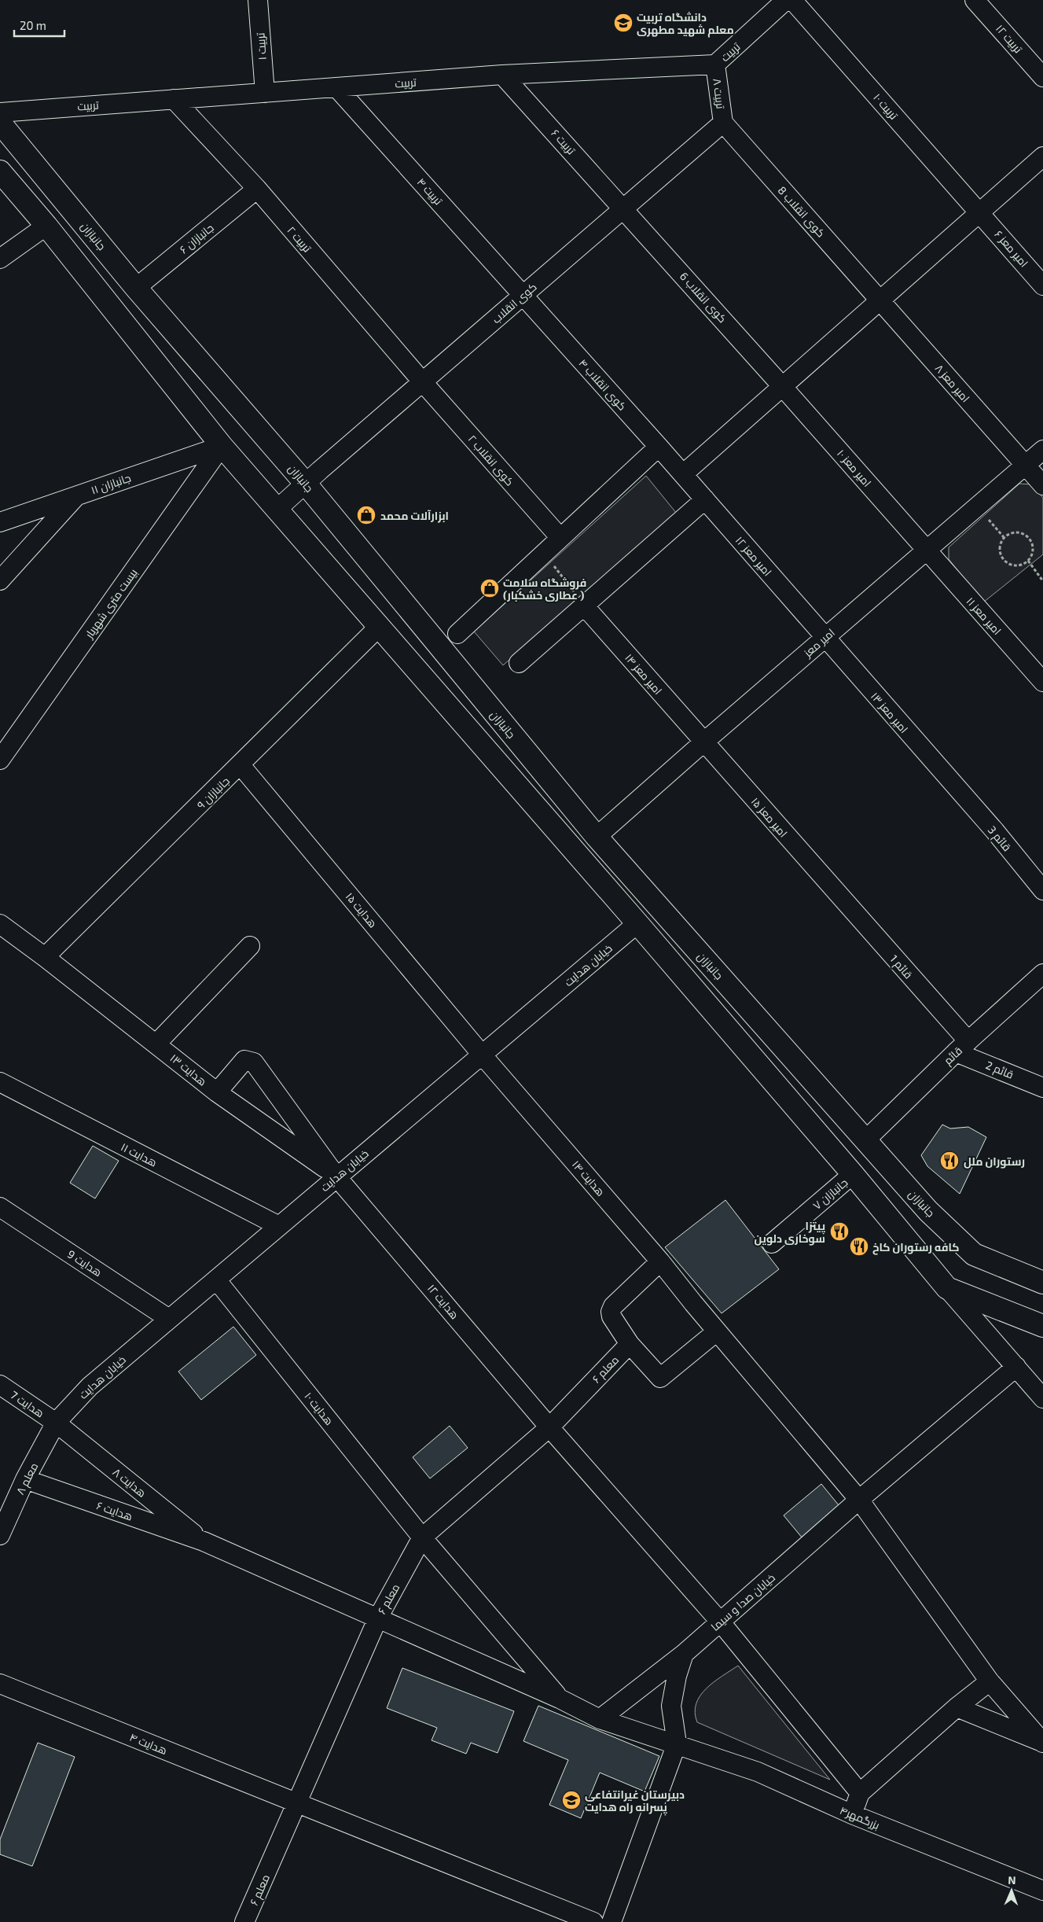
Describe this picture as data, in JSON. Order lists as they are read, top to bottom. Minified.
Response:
{"streets":{"main road":["جانبازان"],"street":["تربیت ۱۲","تربیت ۱","تربیت","تربیت ۸","تربیت ۱۰","تربیت ۶","تربیت ۴","کوی انقلاب 8","جانبازان ۶","تربیت ۲","امیر معز ۶","کوی انقلاب 6","کوی انقلاب","امیر معز ۸","کوی انقلاب ۴","کوی انقلاب ۲","امیر معز ۱۰","جانبازان ۱۱","امیر معز ۱۲","بیست متری شهریار","امیر معز ۱۱","امیر معز","امیر معز ۱۴","امیر معز ۱۳","جانبازان ۹","امیر معز ۱۵","قائم 3","هدایت ۱۵","خیابان هدایت","قائم 1","قائم","هدایت ۱۳","قائم 2","هدایت ۱۱","هدایت ۱۴","جانبازان ۷","هدایت 9","هدایت ۱۲","معلم ۶","هدایت 7","هدایت ۱۰","معلم ۸","هدایت ۸","هدایت ۶","خیابان صدا و سیما","هدایت ۴","بزرگمهر۴"]},"crossings":[["تربیت ۱","تربیت"],["تربیت","تربیت ۸"],["تربیت","تربیت ۶"],["تربیت","تربیت ۴"],["تربیت","تربیت ۲"],["تربیت ۸","کوی انقلاب 8"],["تربیت ۸","کوی انقلاب"],["تربیت ۱۰","امیر معز ۶"],["تربیت ۶","کوی انقلاب 6"],["تربیت ۶","کوی انقلاب"],["تربیت ۴","کوی انقلاب"],["تربیت ۴","کوی انقلاب ۴"],["کوی انقلاب 8","کوی انقلاب"],["کوی انقلاب 8","امیر معز ۸"],["جانبازان","جانبازان ۶"],["جانبازان","کوی انقلاب"],["جانبازان","امیر معز"],["جانبازان","قائم"],["جانبازان ۶","تربیت ۲"],["تربیت ۲","کوی انقلاب"],["تربیت ۲","کوی انقلاب ۲"],["کوی انقلاب 6","کوی انقلاب"],["کوی انقلاب 6","امیر معز ۱۰"],["کوی انقلاب","کوی انقلاب ۴"],["کوی انقلاب","کوی انقلاب ۲"],["امیر معز ۸","امیر معز"],["کوی انقلاب ۴","امیر معز ۱۲"],["امیر معز ۱۰","امیر معز ۱۱"],["امیر معز ۱۰","امیر معز"],["جانبازان ۱۱","بیست متری شهریار"],["امیر معز ۱۲","امیر معز"],["امیر معز ۱۲","امیر معز ۱۳"],["امیر معز ۱۱","امیر معز"],["امیر معز","امیر معز ۱۴"],["امیر معز","امیر معز ۱۳"],["امیر معز","امیر معز ۱۵"],["امیر معز ۱۴","امیر معز ۱۵"],["امیر معز ۱۳","قائم 3"],["جانبازان ۹","هدایت ۱۵"],["جانبازان ۹","هدایت ۱۳"],["امیر معز ۱۵","قائم 1"],["هدایت ۱۵","خیابان هدایت"],["هدایت ۱۵","هدایت ۱۴"],["خیابان هدایت","هدایت ۱۳"],["خیابان هدایت","هدایت ۱۱"],["خیابان هدایت","هدایت ۱۴"],["خیابان هدایت","هدایت 9"],["خیابان هدایت","هدایت ۱۲"],["خیابان هدایت","هدایت 7"],["خیابان هدایت","هدایت ۱۰"],["خیابان هدایت","معلم ۸"],["خیابان هدایت","هدایت ۸"],["قائم 1","قائم"],["قائم 1","قائم 2"],["قائم","قائم 2"],["هدایت ۱۳","هدایت ۱۲"],["هدایت ۱۴","خیابان صدا و سیما"],["هدایت ۱۲","معلم ۶"],["هدایت ۱۲","خیابان صدا و سیما"],["معلم ۶","هدایت ۱۰"],["معلم ۶","هدایت ۴"],["معلم ۶","بزرگمهر۴"],["هدایت 7","معلم ۸"],["هدایت 7","هدایت ۸"],["هدایت ۱۰","بزرگمهر۴"],["معلم ۸","هدایت ۸"],["معلم ۸","هدایت ۶"],["هدایت ۸","هدایت ۶"],["هدایت ۸","بزرگمهر۴"],["هدایت ۶","بزرگمهر۴"],["خیابان صدا و سیما","بزرگمهر۴"]],"places":{"school or university":["دانشگاه تربیت معلم شهید مطهری","دبیرستان غیرانتفاعی پسرانه راه هدایت"],"shop":["ابزارآلات محمد","فروشگاه سلامت (عطاری خشکبار )"],"restaurant":["رستوران ملل","پیتزا سوخاری دلوین","کافه رستوران کاخ"]},"scale_bar":"20 m","north":"top"}
